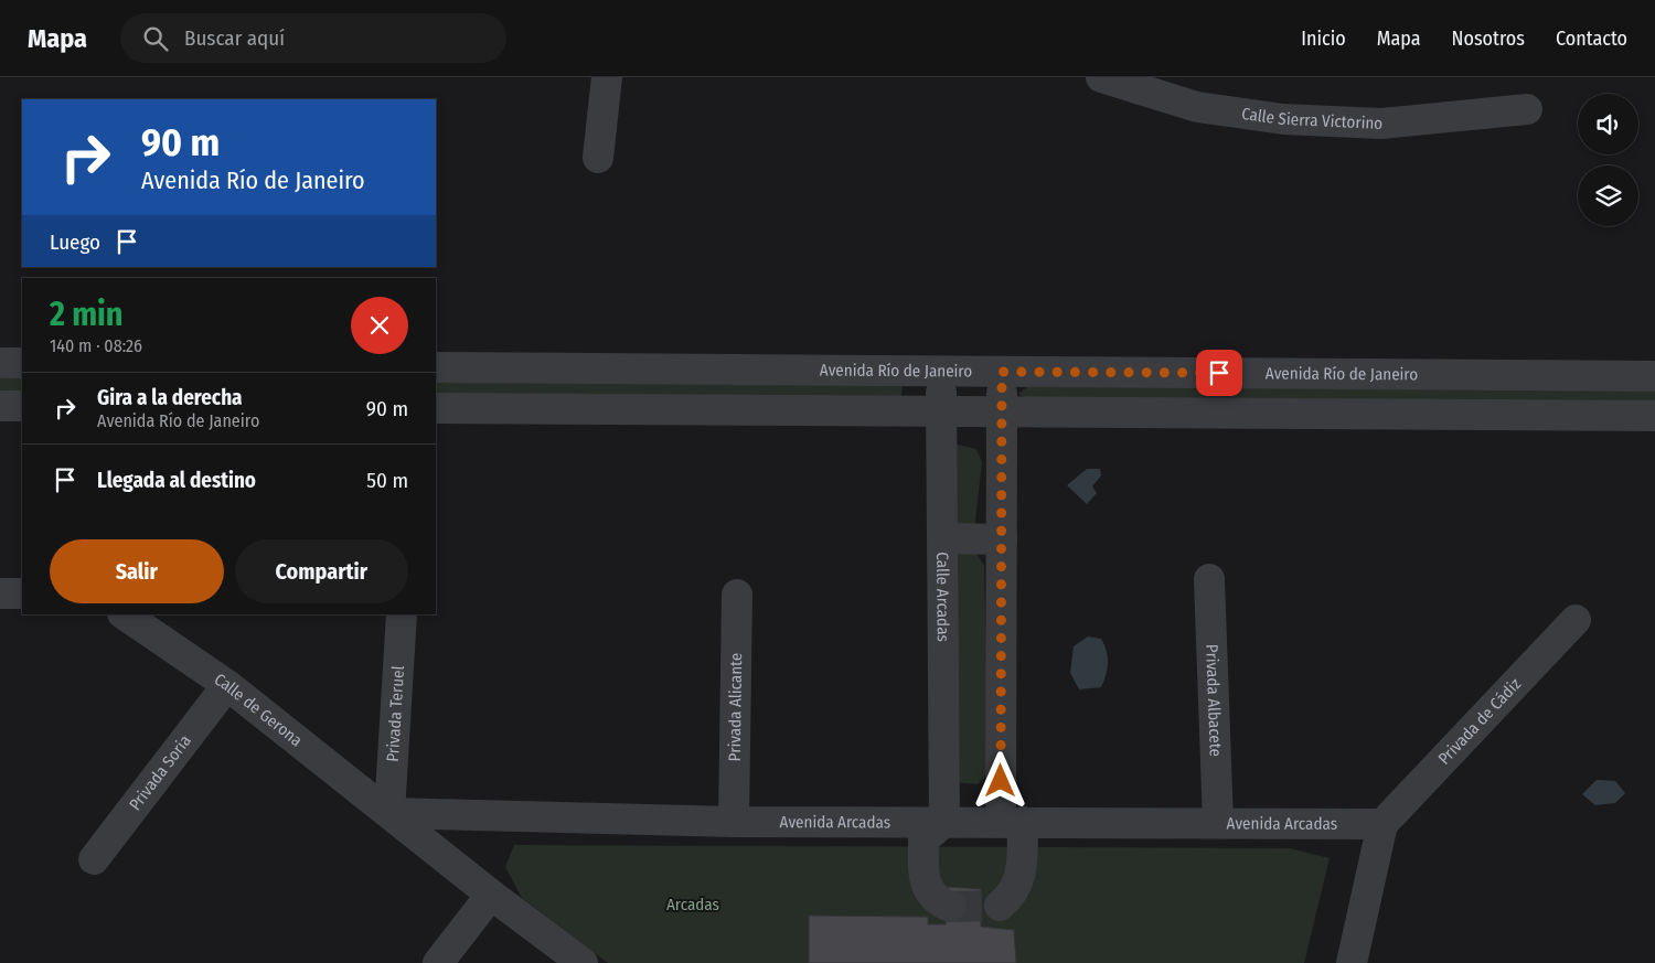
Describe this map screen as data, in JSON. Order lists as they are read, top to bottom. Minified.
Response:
{"streets":{"street":["Calle Sierra Victorino","Avenida Río de Janeiro","Calle Arcadas","Privada Albacete","Privada Alicante","Calle de Gerona","Privada Teruel","Privada de Cádiz","Privada Soria","Avenida Arcadas"]},"crossings":[["Avenida Río de Janeiro","Calle Arcadas"],["Calle Arcadas","Avenida Arcadas"],["Privada Albacete","Avenida Arcadas"],["Privada Alicante","Avenida Arcadas"],["Calle de Gerona","Privada Teruel"],["Calle de Gerona","Privada Soria"],["Calle de Gerona","Avenida Arcadas"],["Privada Teruel","Avenida Arcadas"],["Privada de Cádiz","Avenida Arcadas"]],"parks":["Arcadas"],"page":{"header":"Mapa","search":"Buscar aquí","nav":["Inicio","Mapa","Nosotros","Contacto"],"turn":["90 m","Avenida Río de Janeiro"],"then":"Luego","heading":["2 min","140 m · 08:26"],"list":[{"name":"Gira a la derecha","note":"Avenida Río de Janeiro","value":"90 m"},{"name":"Llegada al destino","value":"50 m"}],"buttons":["Salir","Compartir"]}}
